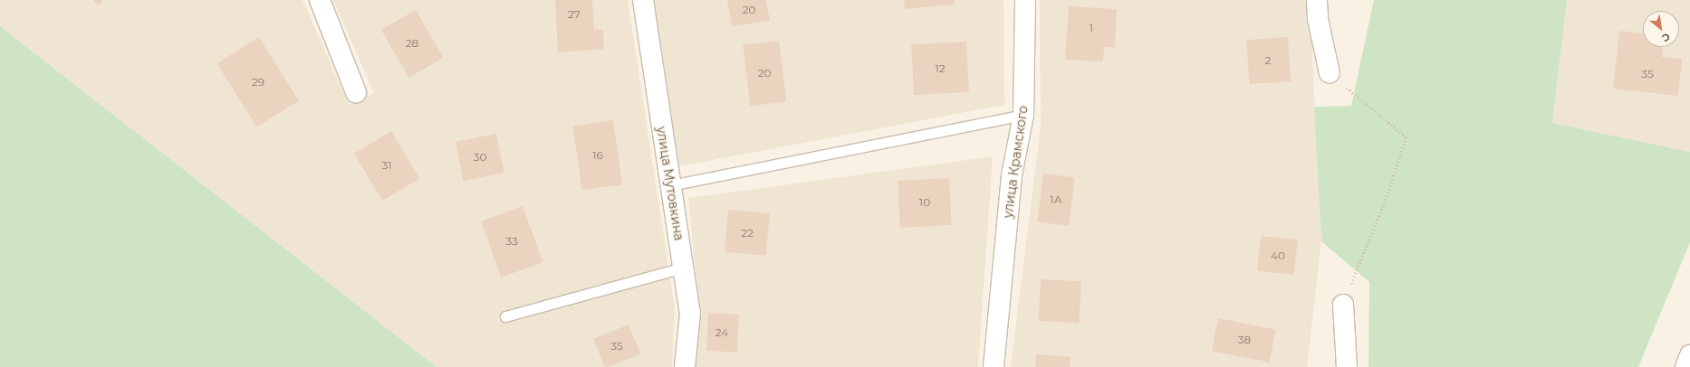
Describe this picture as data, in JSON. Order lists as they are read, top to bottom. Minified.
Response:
{"streets":{"street":["улица Крамского","улица Мутовкина"]},"house_numbers":["20","27","1","28","2","12","20","35","29","16","30","31","1А","10","22","33","40","24","38","35"],"north":"bottom right"}
